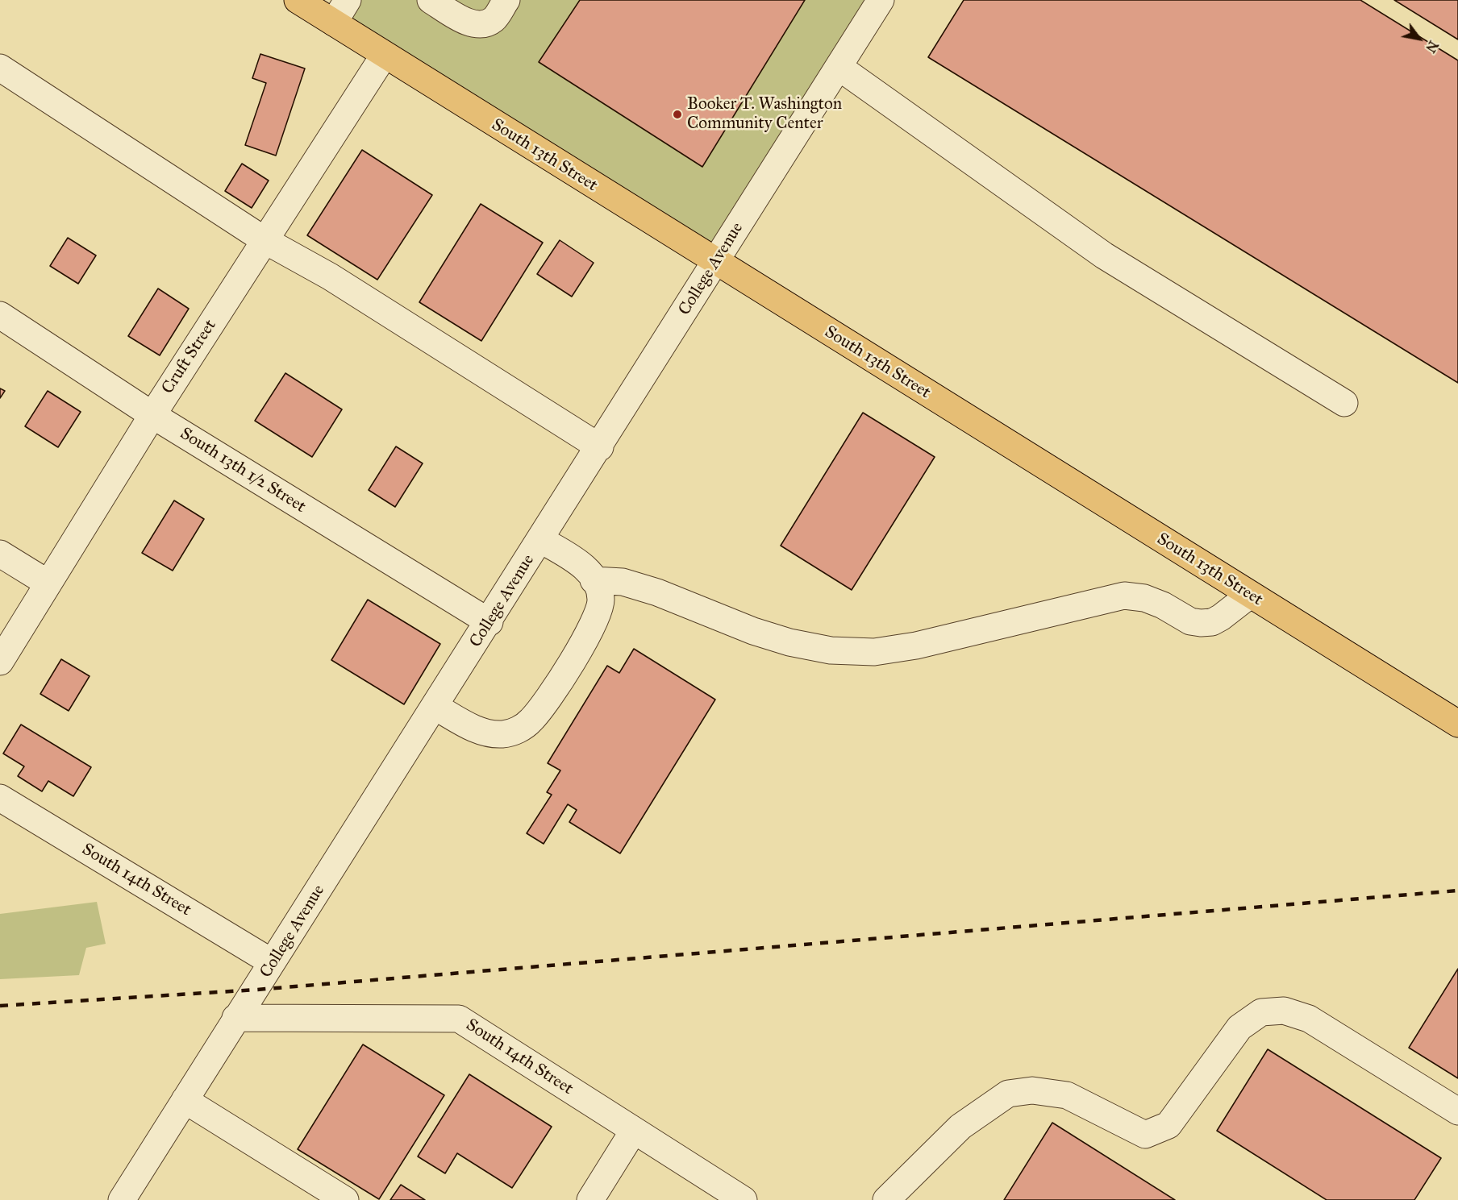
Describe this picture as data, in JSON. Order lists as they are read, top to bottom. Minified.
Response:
{"streets":{"main road":["South 13th Street"],"street":["College Avenue","Cruft Street","South 13th 1/2 Street","South 14th Street"]},"crossings":[["South 13th Street","College Avenue"],["South 13th Street","Cruft Street"],["College Avenue","South 13th 1/2 Street"],["College Avenue","South 14th Street"],["Cruft Street","South 13th 1/2 Street"]],"places":["Booker T. Washington Community Center"],"north":"bottom right"}
